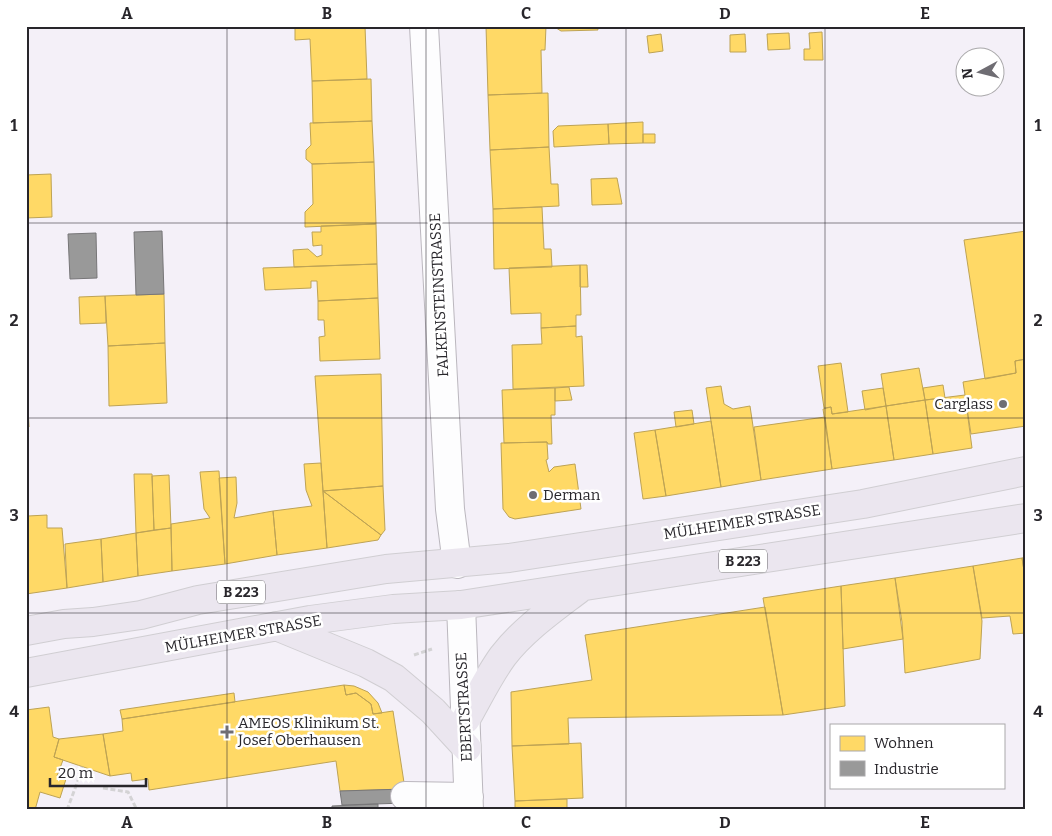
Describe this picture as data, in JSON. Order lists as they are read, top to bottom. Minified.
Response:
{"streets":{"main road":["MÜLHEIMER STRASSE","B 223"],"street":["FALKENSTEINSTRASSE","EBERTSTRASSE"]},"crossings":[["FALKENSTEINSTRASSE","MÜLHEIMER STRASSE"],["MÜLHEIMER STRASSE","EBERTSTRASSE"]],"places":{"other":["Carglass","Derman"],"health":["AMEOS Klinikum St. Josef Oberhausen"]},"legend":["Wohnen","Industrie"],"scale_bar":"20 m","north":"left","grid":{"columns":["A","B","C","D","E"],"rows":["1","2","3","4"]}}
